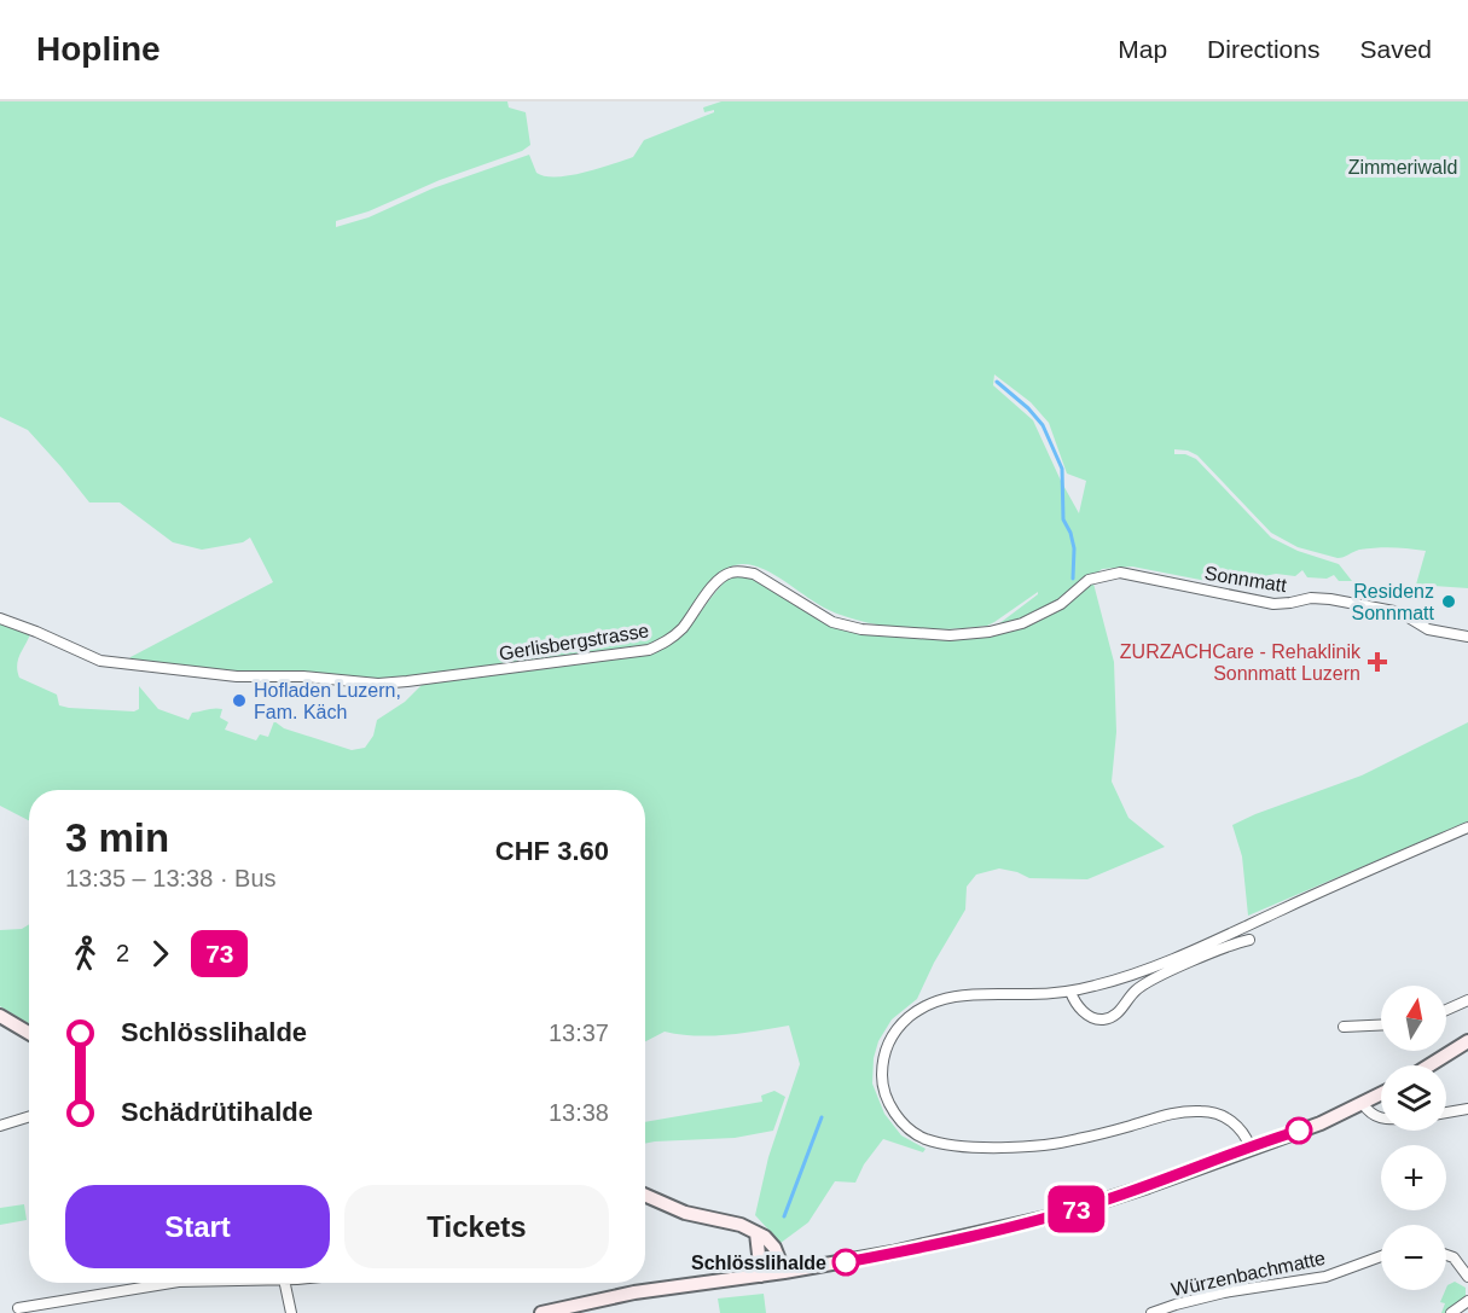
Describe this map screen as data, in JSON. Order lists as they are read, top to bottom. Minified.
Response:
{"streets":{"street":["Sonnmatt","Gerlisbergstrasse","Würzenbachmatte"]},"crossings":[["Sonnmatt","Gerlisbergstrasse"]],"parks":["Zimmeriwald"],"places":{"other":["Residenz Sonnmatt","Hofladen Luzern, Fam. Käch","Schlösslihalde"],"health":["ZURZACHCare - Rehaklinik Sonnmatt Luzern"]},"lines":["bus line 73"],"north":"top","page":{"header":"Hopline","nav":["Map","Directions","Saved"],"on_map":"73","heading":["3 min","13:35 – 13:38 · Bus","CHF 3.60"],"legs":["2","73"],"map_buttons":["+","−"],"list":[{"name":"Schlösslihalde","value":"13:37"},{"name":"Schädrütihalde","value":"13:38"}],"buttons":["Start","Tickets"]}}
